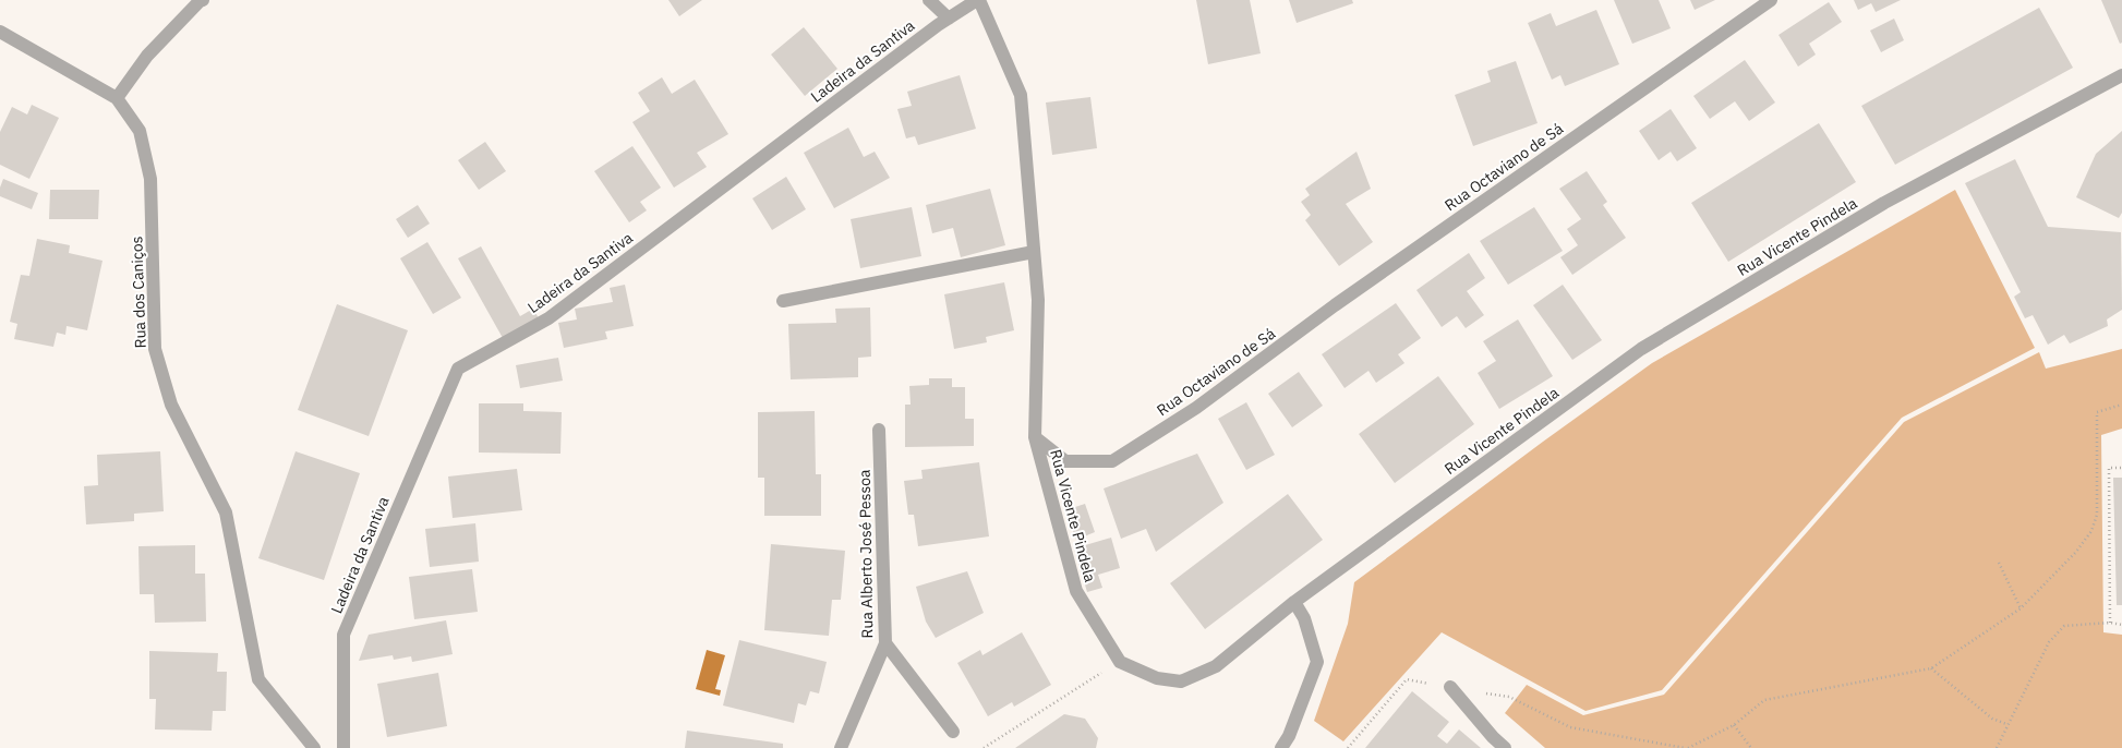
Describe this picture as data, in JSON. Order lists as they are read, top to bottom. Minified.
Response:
{"streets":{"street":["Ladeira da Santiva","Rua Octaviano de Sá","Rua Vicente Pindela","Rua dos Caniços","Rua Alberto José Pessoa"]},"crossings":[["Rua Octaviano de Sá","Rua Vicente Pindela"]]}
